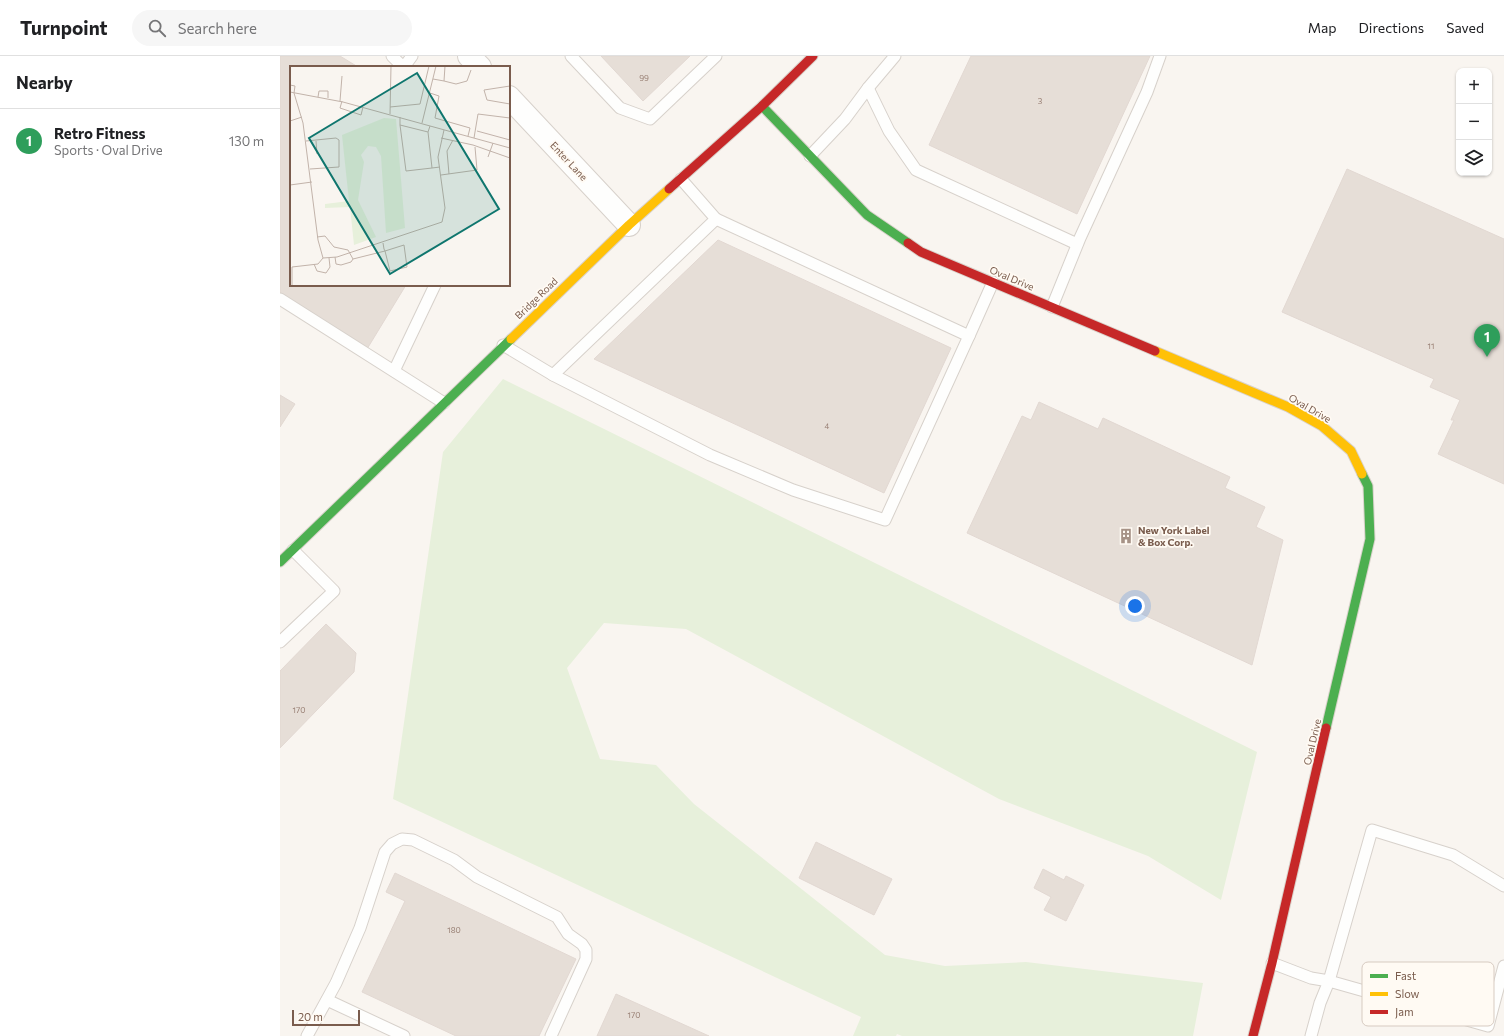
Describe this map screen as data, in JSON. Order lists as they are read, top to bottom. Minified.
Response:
{"streets":{"street":["Enter Lane","Oval Drive","Bridge Road"]},"crossings":[["Enter Lane","Bridge Road"],["Oval Drive","Bridge Road"]],"places":{"building":["New York Label & Box Corp."]},"house_numbers":["99","3","11","4","170","180","170"],"legend":["Fast","Slow","Jam"],"scale_bar":"20 m","page":{"header":"Turnpoint","search":"Search here","nav":["Map","Directions","Saved"],"heading":"Nearby","map_buttons":["+","−"],"list":[{"mark":"1","name":"Retro Fitness","note":"Sports · Oval Drive","value":"130 m"}],"pins":"1","scale":"20 m"}}
